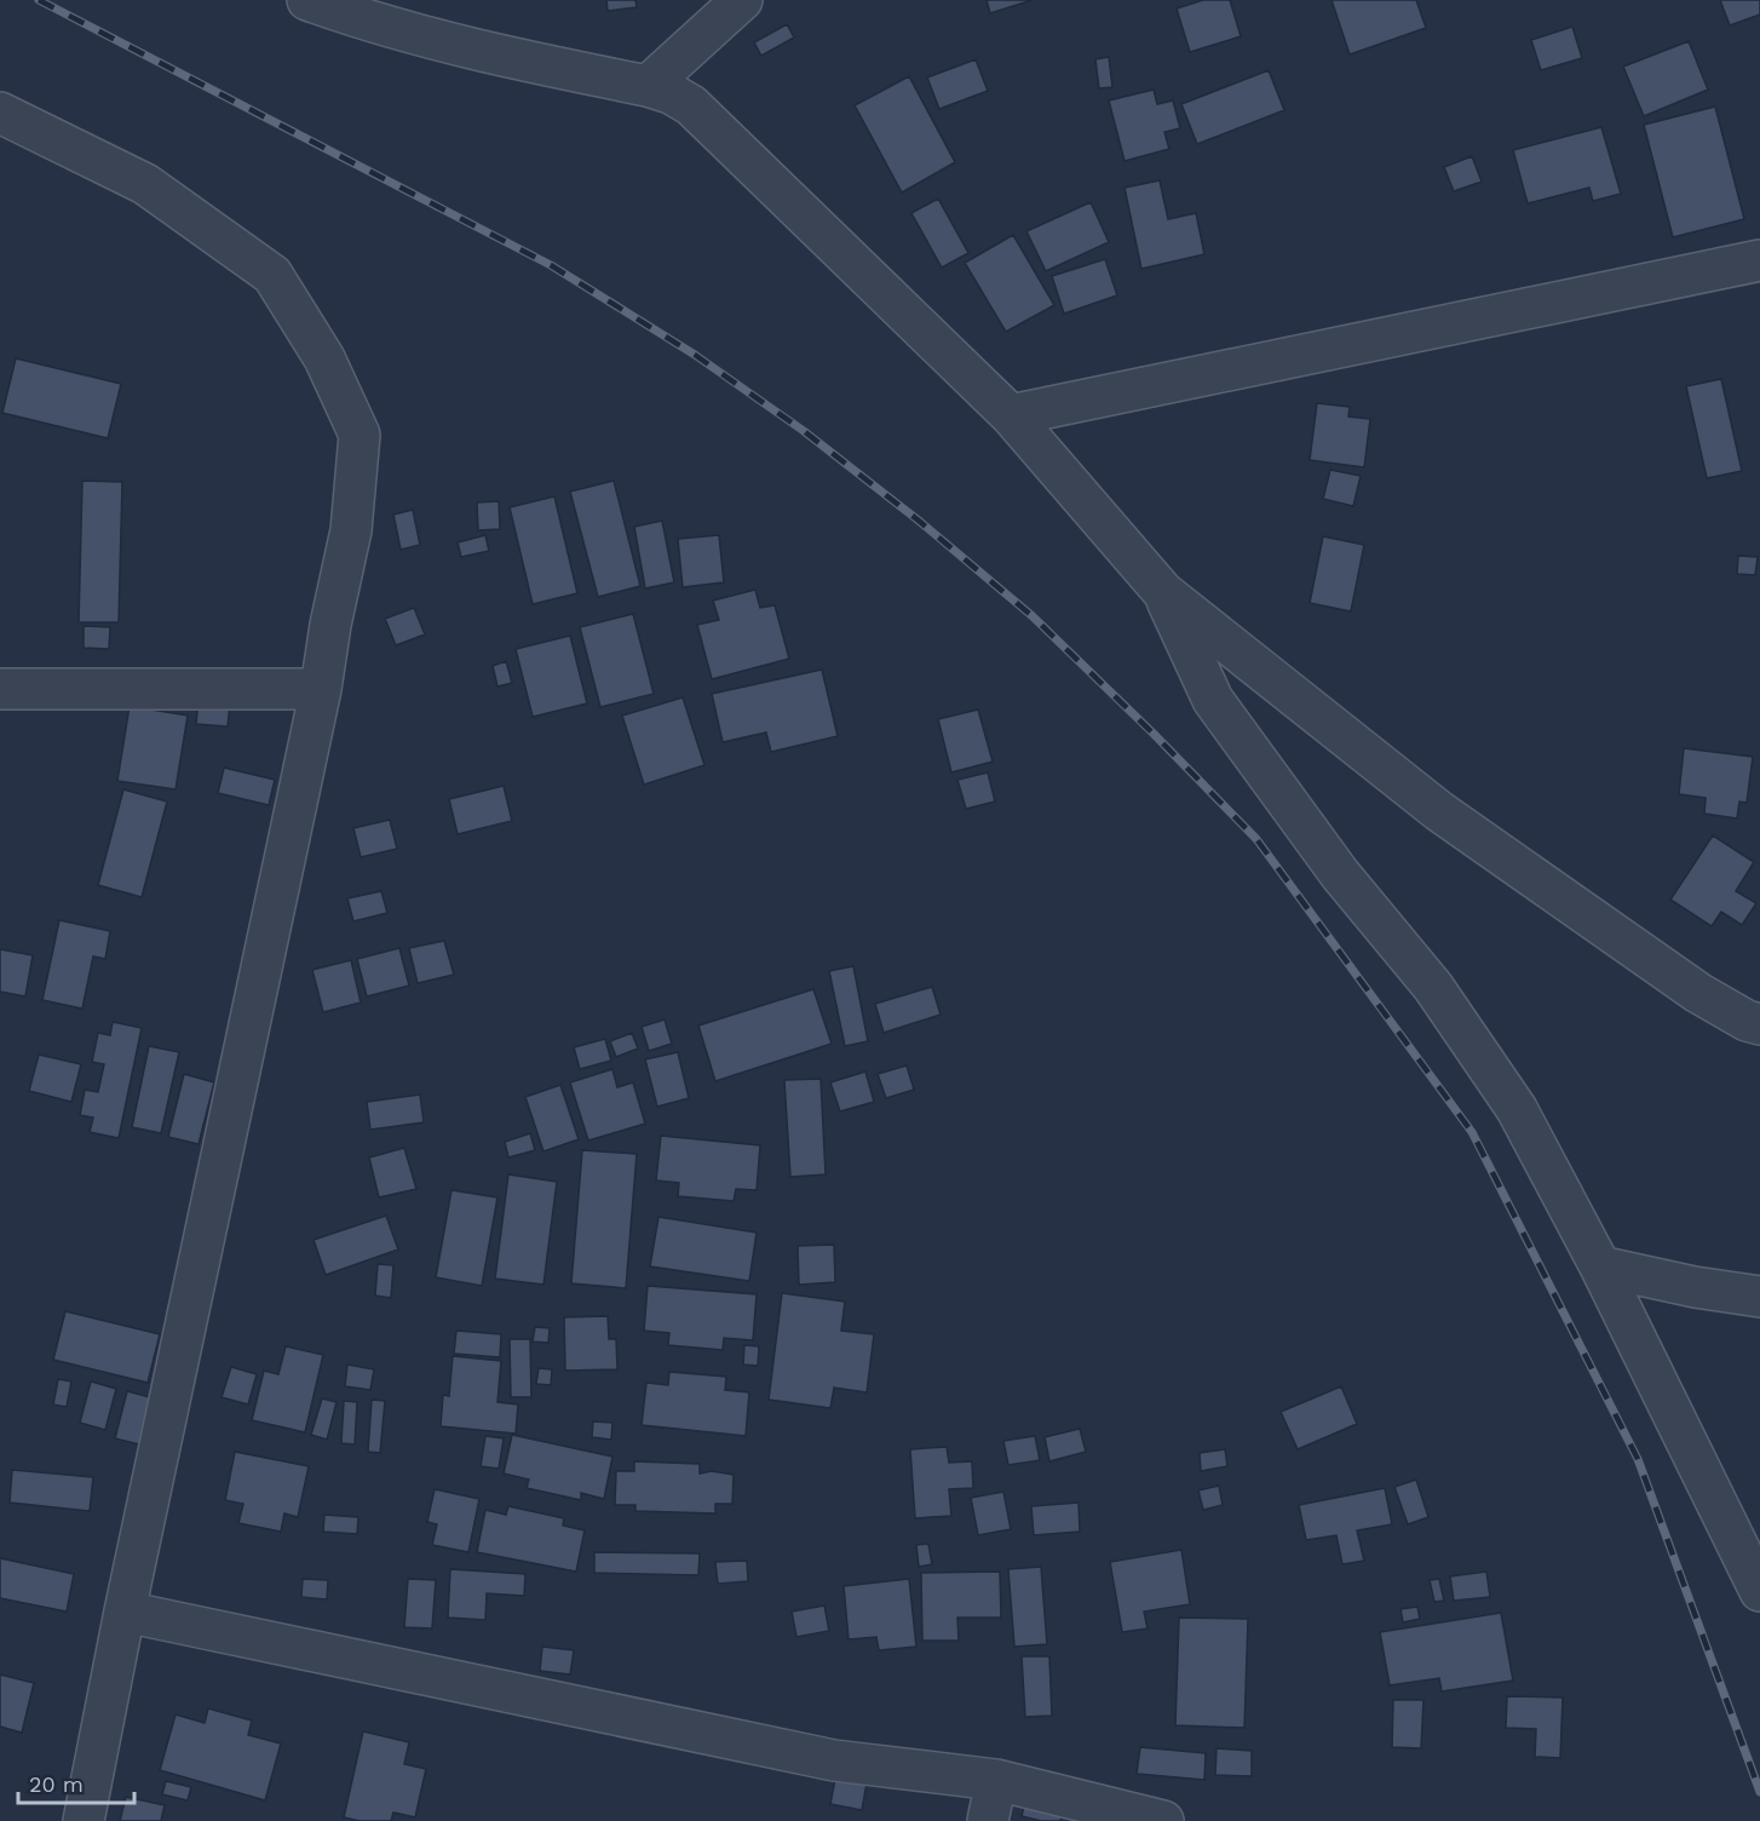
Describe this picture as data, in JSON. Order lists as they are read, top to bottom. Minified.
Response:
{"scale_bar":"20 m"}
